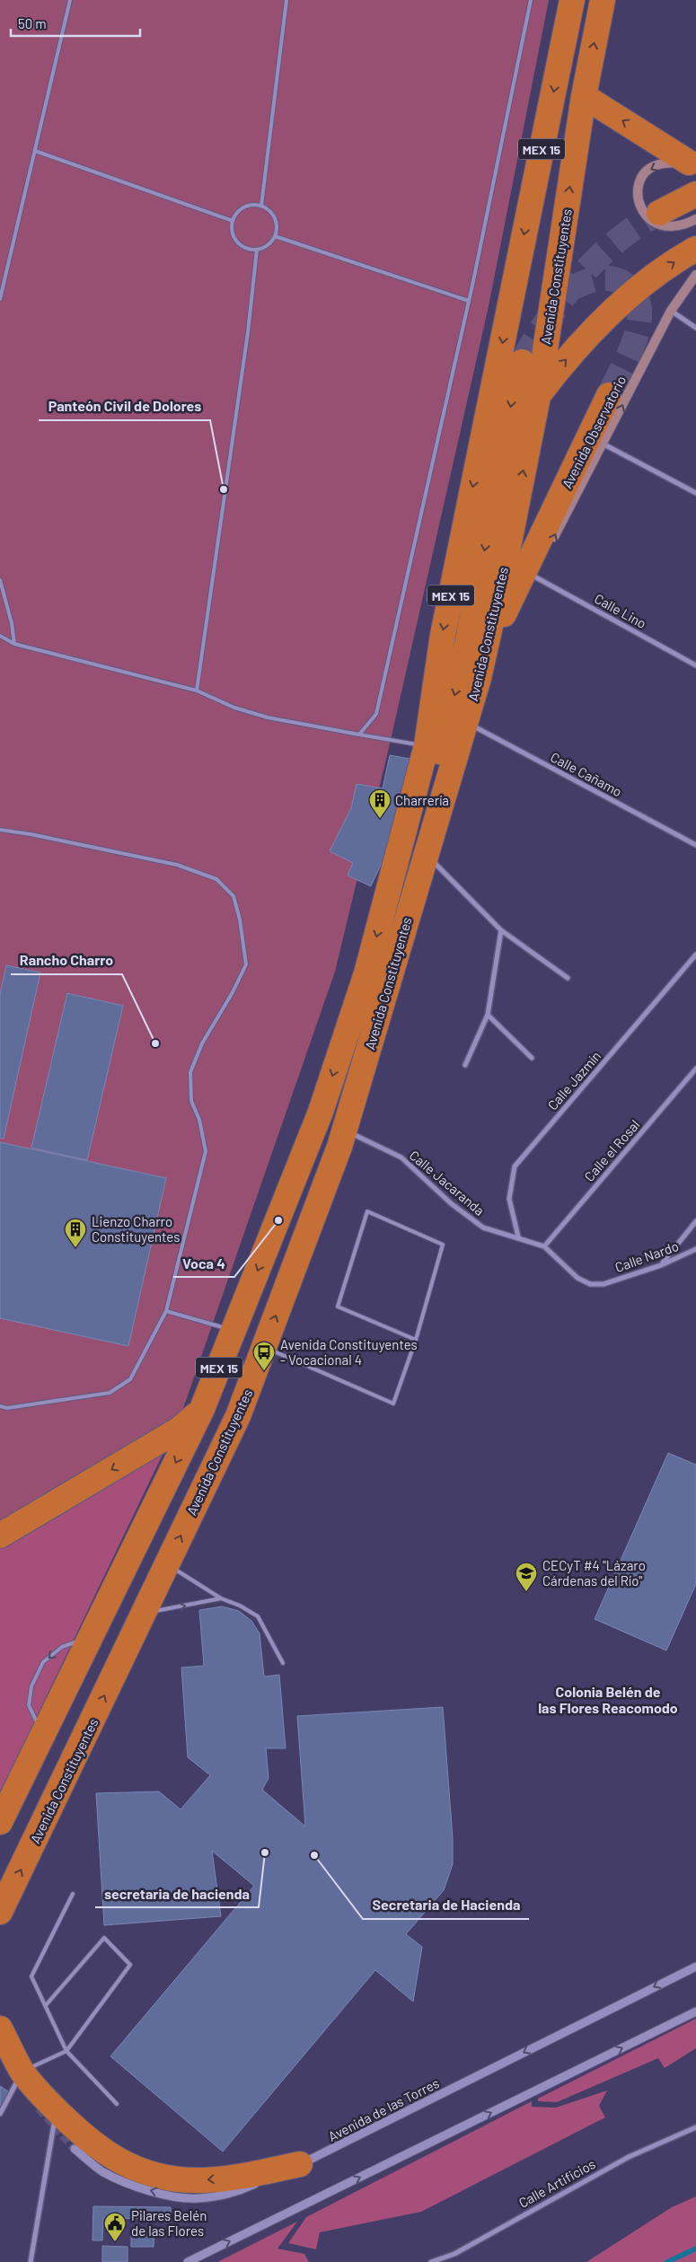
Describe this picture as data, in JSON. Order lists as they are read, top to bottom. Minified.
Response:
{"streets":{"highway":["MEX 15","Avenida Constituyentes"],"main road":["Avenida Observatorio"],"street":["Calle Lino","Calle Cañamo","Calle Jazmín","Calle el Rosal","Calle Jacaranda","Calle Nardo","Avenida de las Torres","Calle Artificios"]},"crossings":[["Avenida Constituyentes","Calle Cañamo"],["Avenida Constituyentes","Calle Jacaranda"],["Calle Jazmín","Calle Jacaranda"],["Calle el Rosal","Calle Jacaranda"],["Calle Jacaranda","Calle Nardo"]],"one_way":["Avenida Observatorio"],"districts":["Colonia Belén de las Flores Reacomodo"],"places":{"other":["Panteón Civil de Dolores","Rancho Charro","Voca 4","secretaria de hacienda","Secretaria de Hacienda"],"building":["Charrería","Lienzo Charro Constituyentes"],"bus stop":["Avenida Constituyentes - Vocacional 4"],"school or university":["CECyT #4 \"Lázaro Cárdenas del Río\""],"public building":["Pilares Belén de las Flores"]},"scale_bar":"50 m"}
